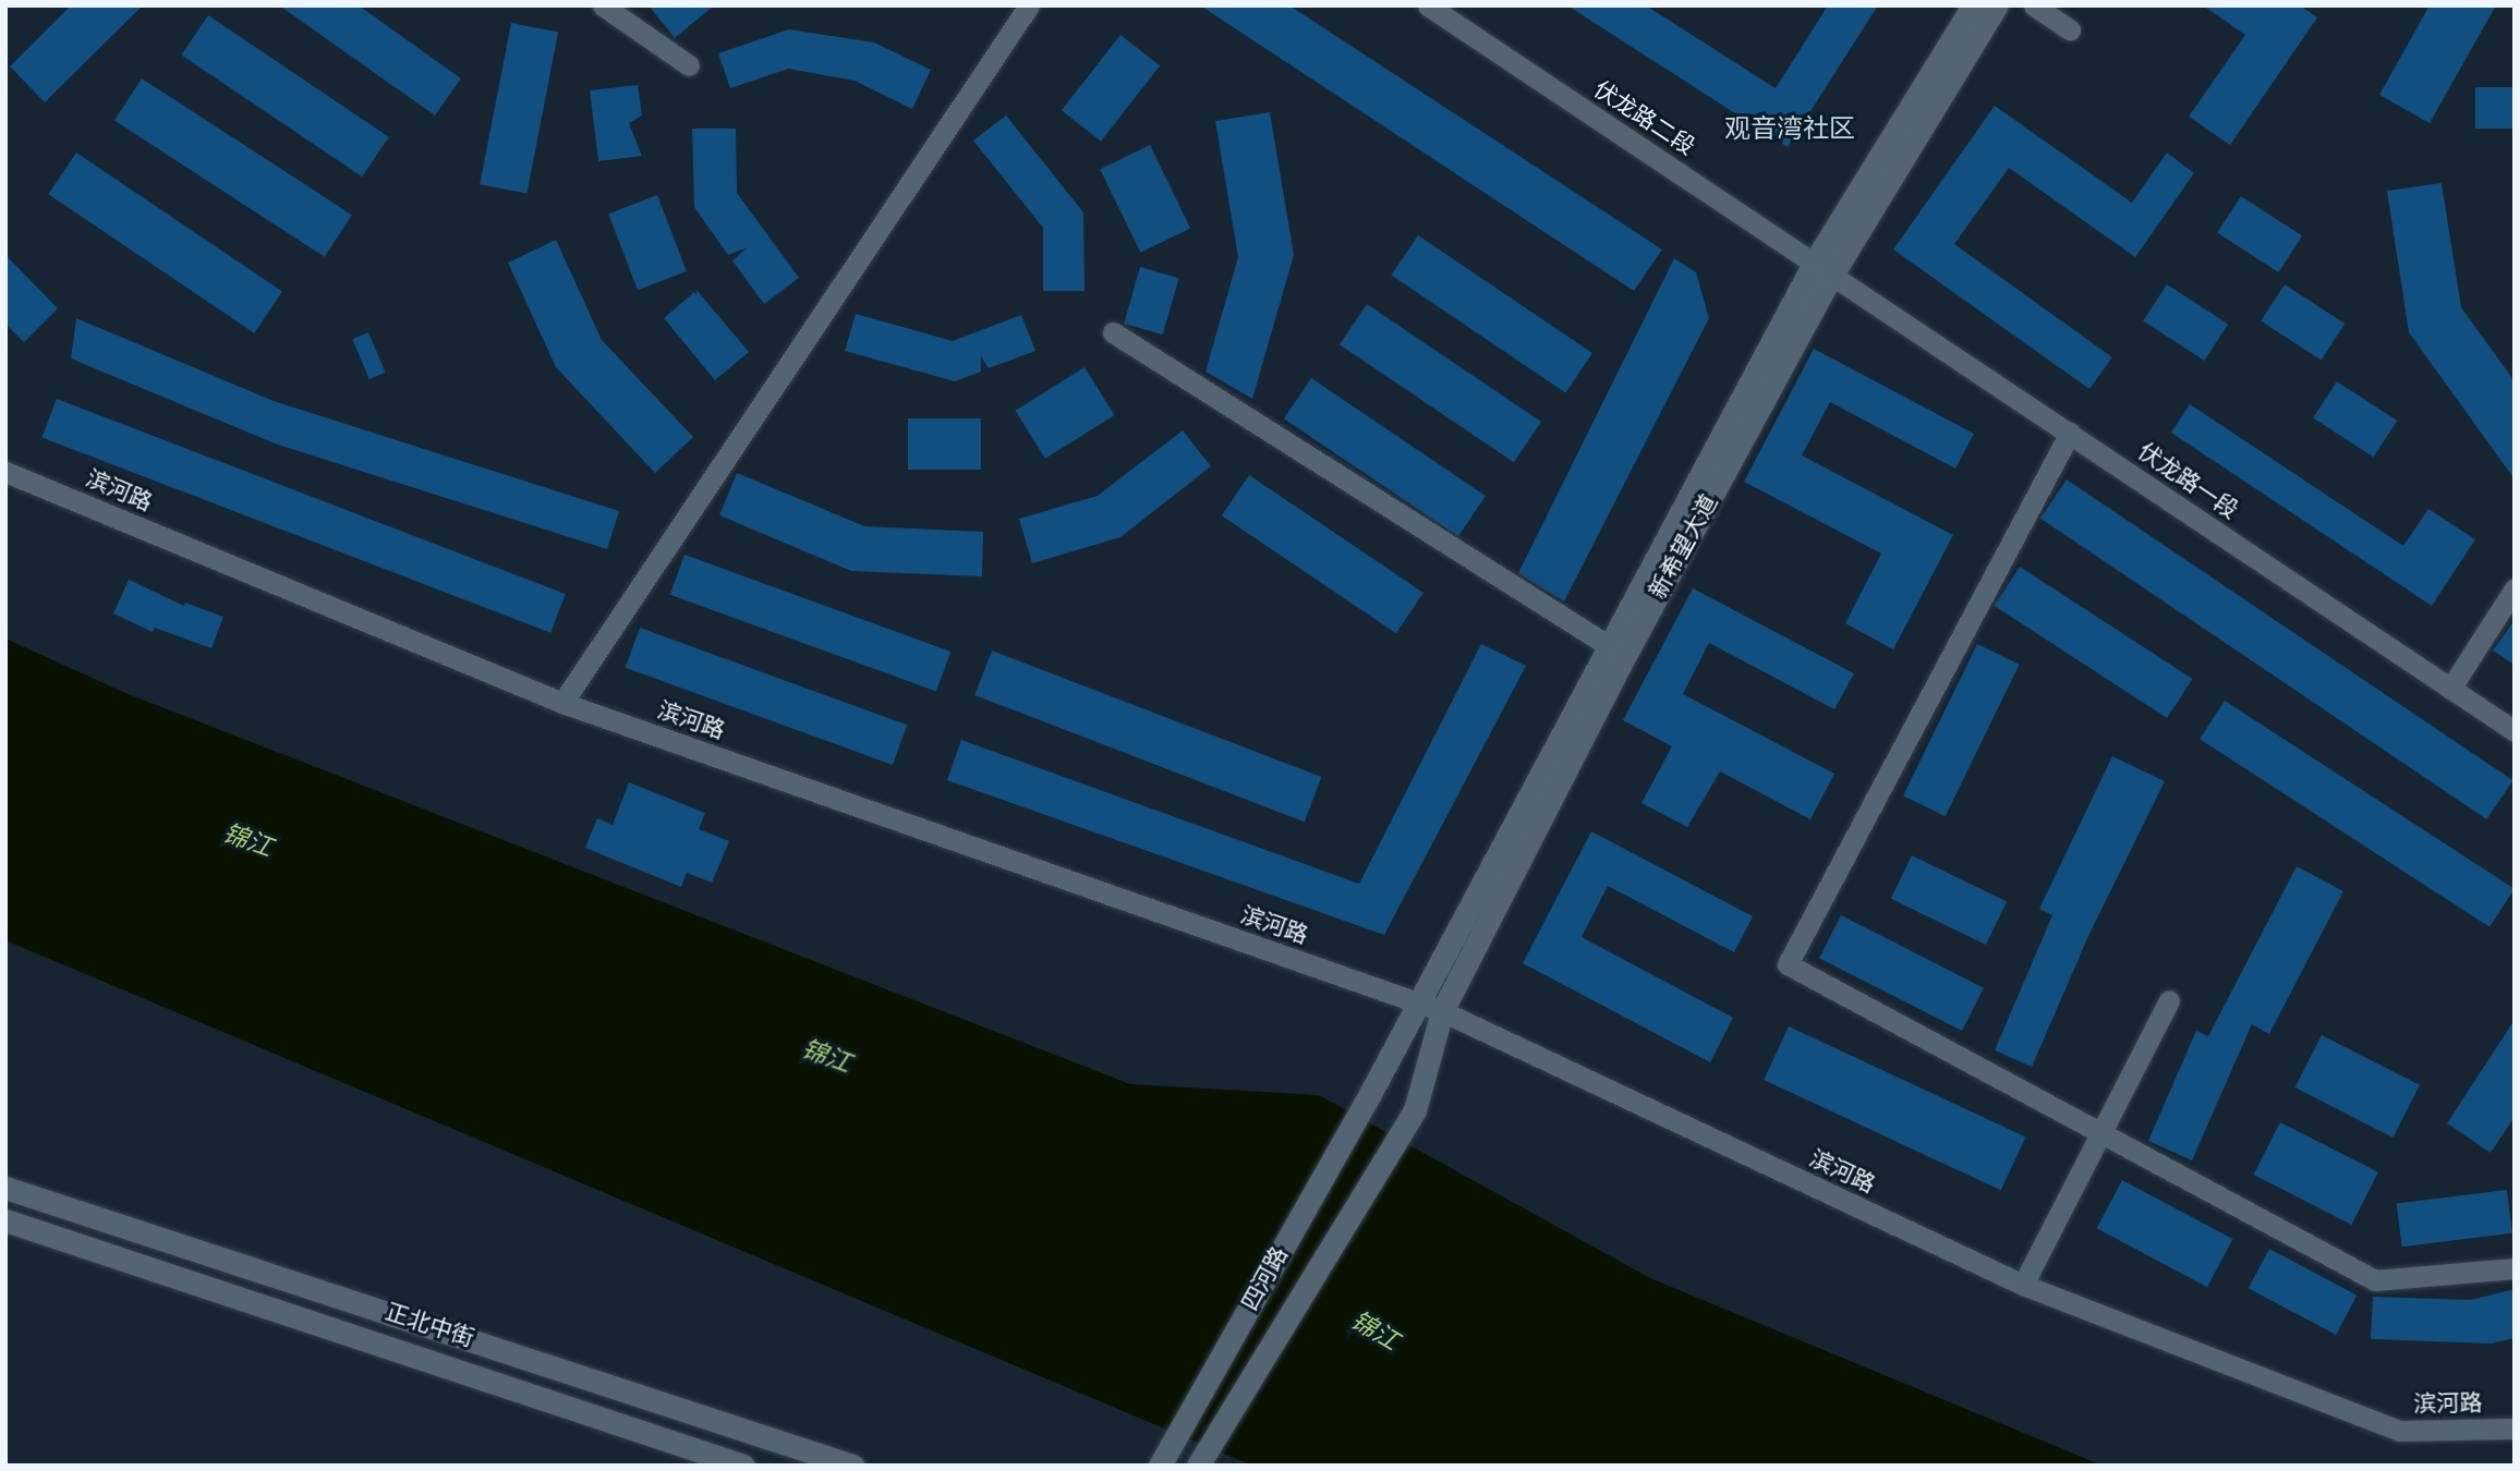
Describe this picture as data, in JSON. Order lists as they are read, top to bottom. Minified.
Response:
{"streets":{"street":["伏龙路二段","伏龙路一段","滨河路","新希望大道","四河路","正北中街"]},"crossings":[["伏龙路二段","伏龙路一段"],["伏龙路二段","新希望大道"],["伏龙路二段","四河路"],["伏龙路一段","新希望大道"],["伏龙路一段","四河路"],["滨河路","新希望大道"],["滨河路","四河路"],["新希望大道","四河路"]],"districts":["观音湾社区"],"water":["锦江"]}
